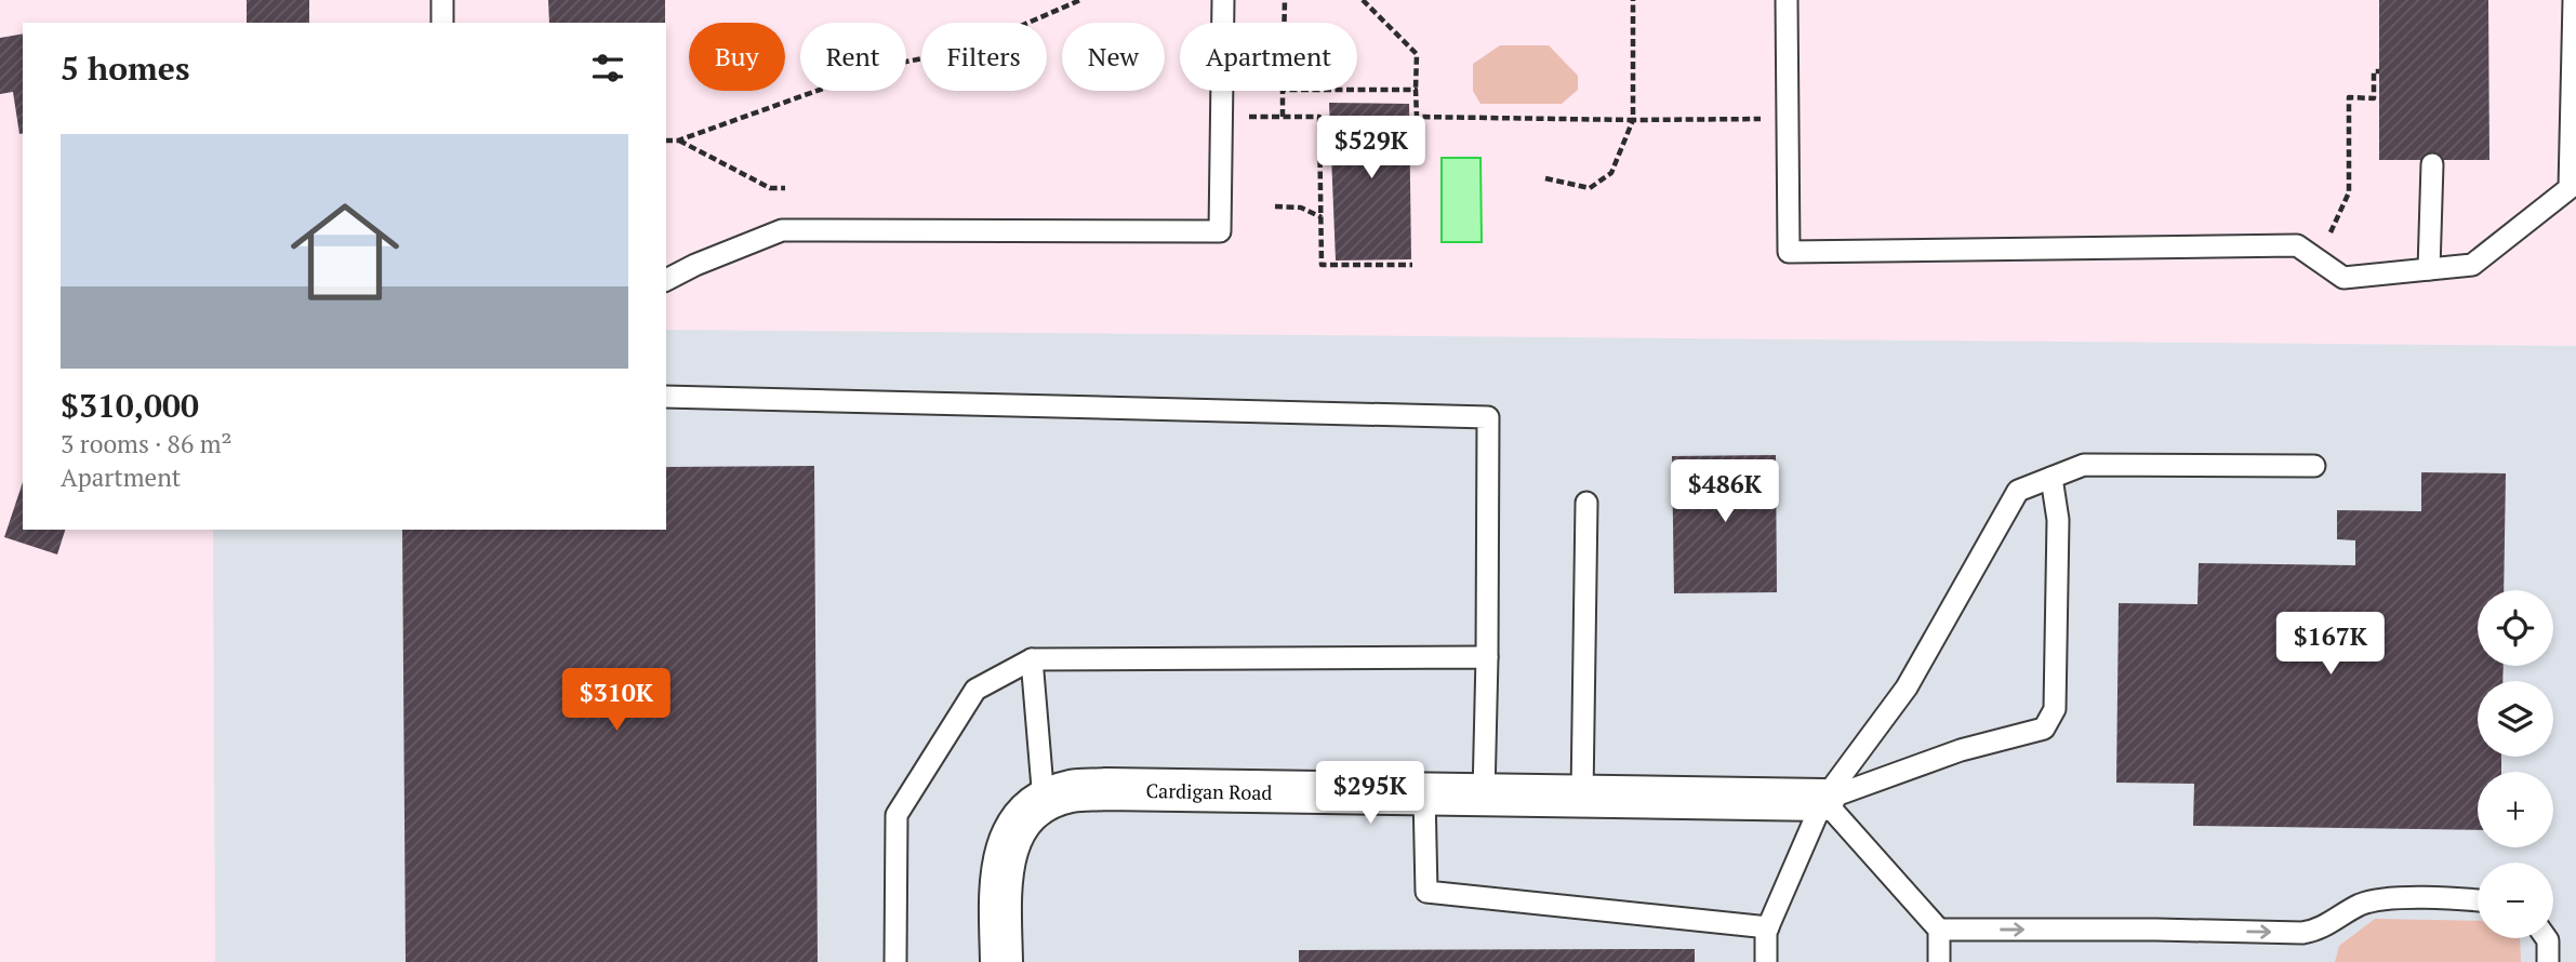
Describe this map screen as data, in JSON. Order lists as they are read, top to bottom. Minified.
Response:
{"streets":{"street":["Cardigan Road"]},"page":{"chip":["Buy","Rent","Filters","New","Apartment"],"heading":"5 homes","list":[{"name":"$310,000","note":"3 rooms · 86 m² · Apartment"}],"price":["$529K","$486K","$167K","$310K","$295K"],"map_buttons":["+","−"]}}
